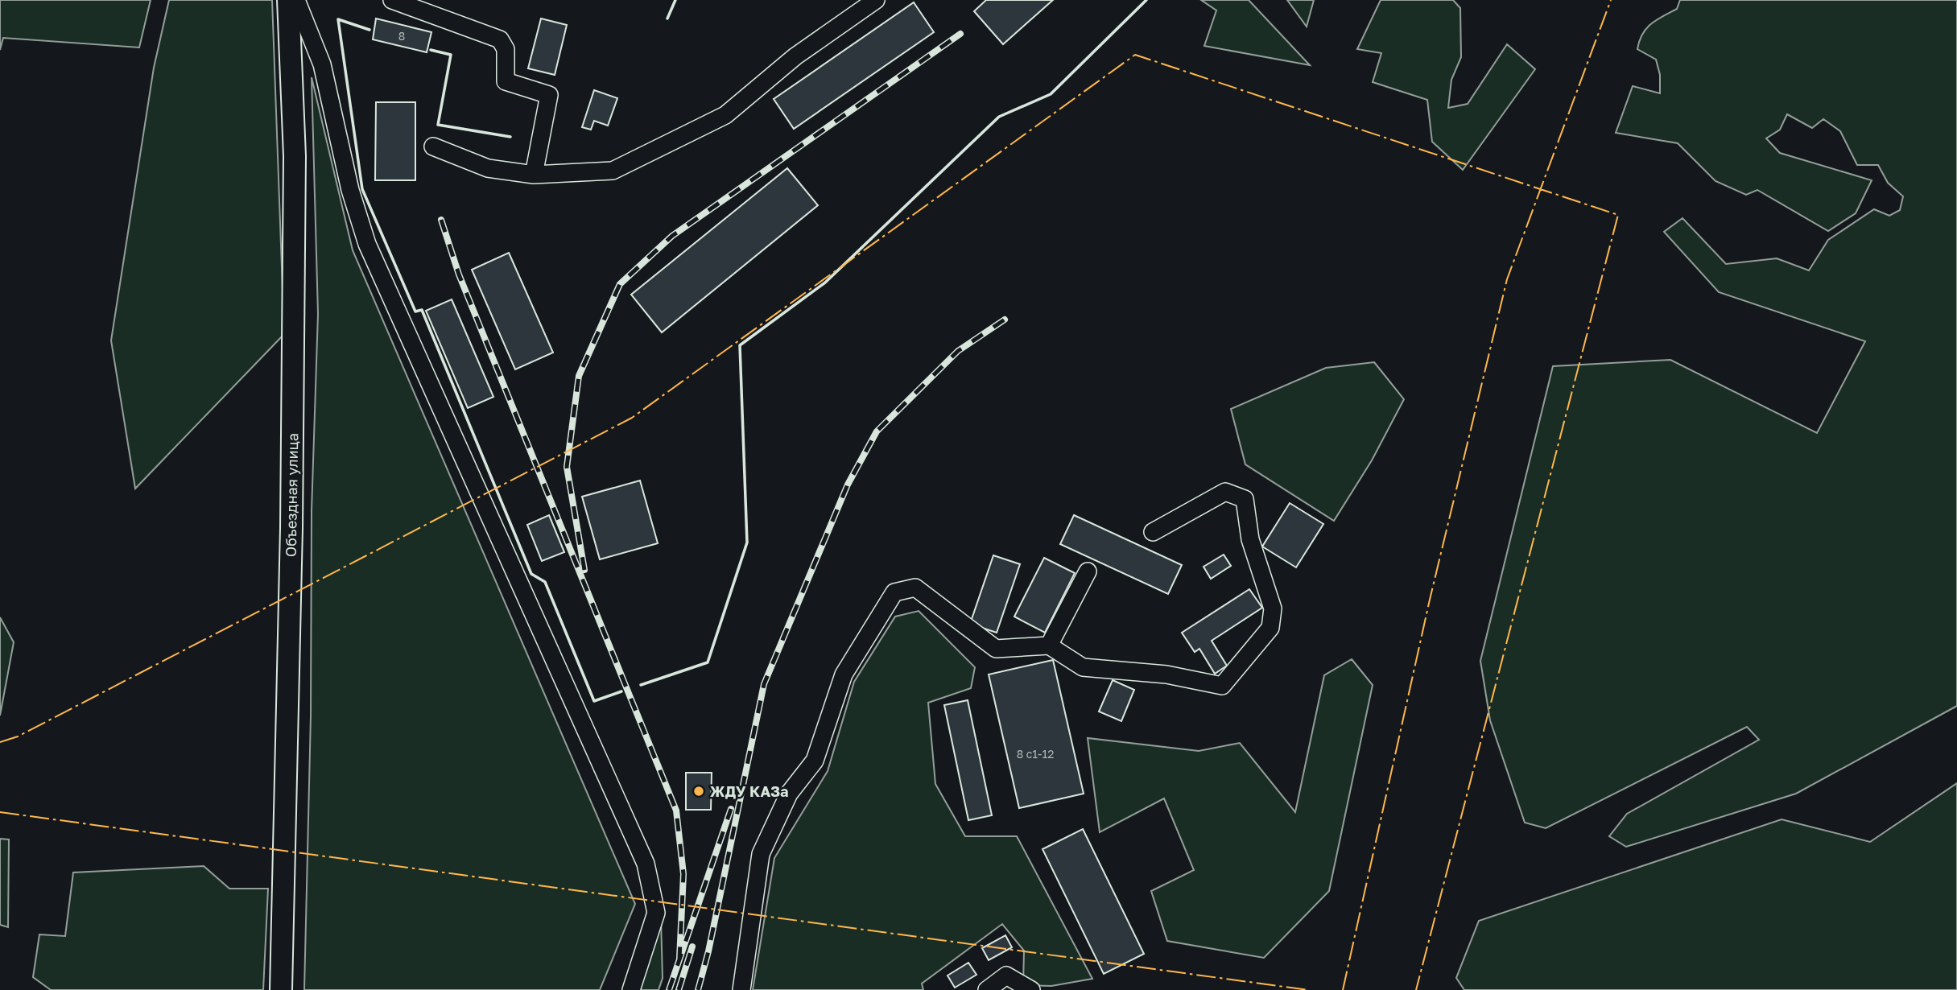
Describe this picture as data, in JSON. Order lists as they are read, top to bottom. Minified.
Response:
{"streets":{"main road":["Объездная улица"]},"places":["ЖДУ КАЗа"],"house_numbers":["8","8 с1-12"]}
